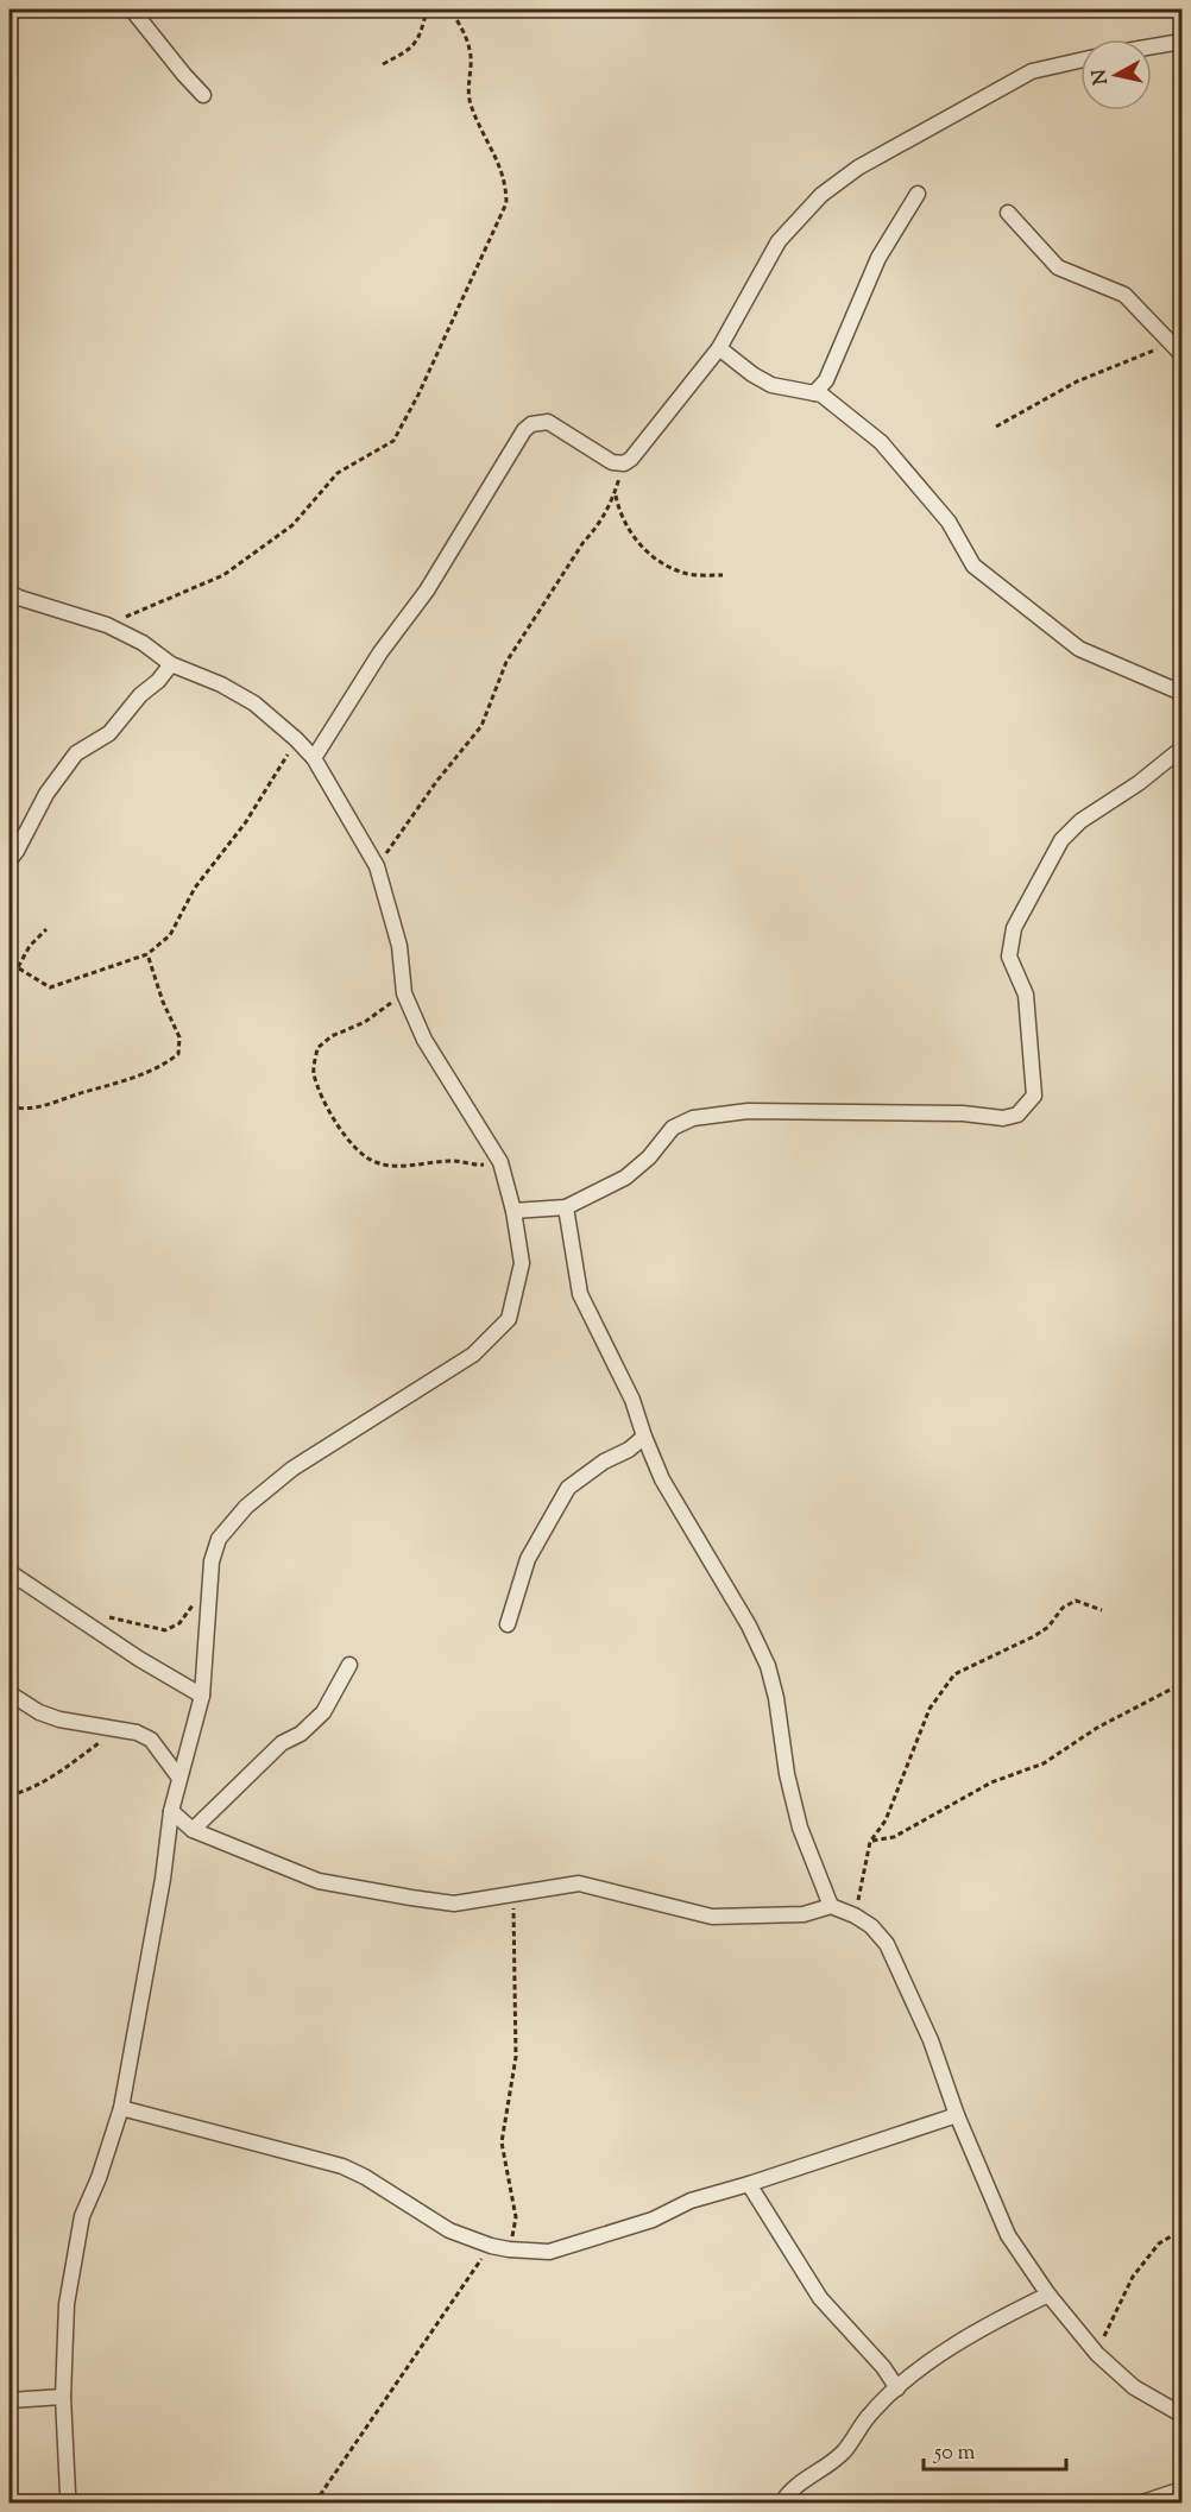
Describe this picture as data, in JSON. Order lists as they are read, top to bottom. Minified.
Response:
{"scale_bar":"50 m","north":"left"}
